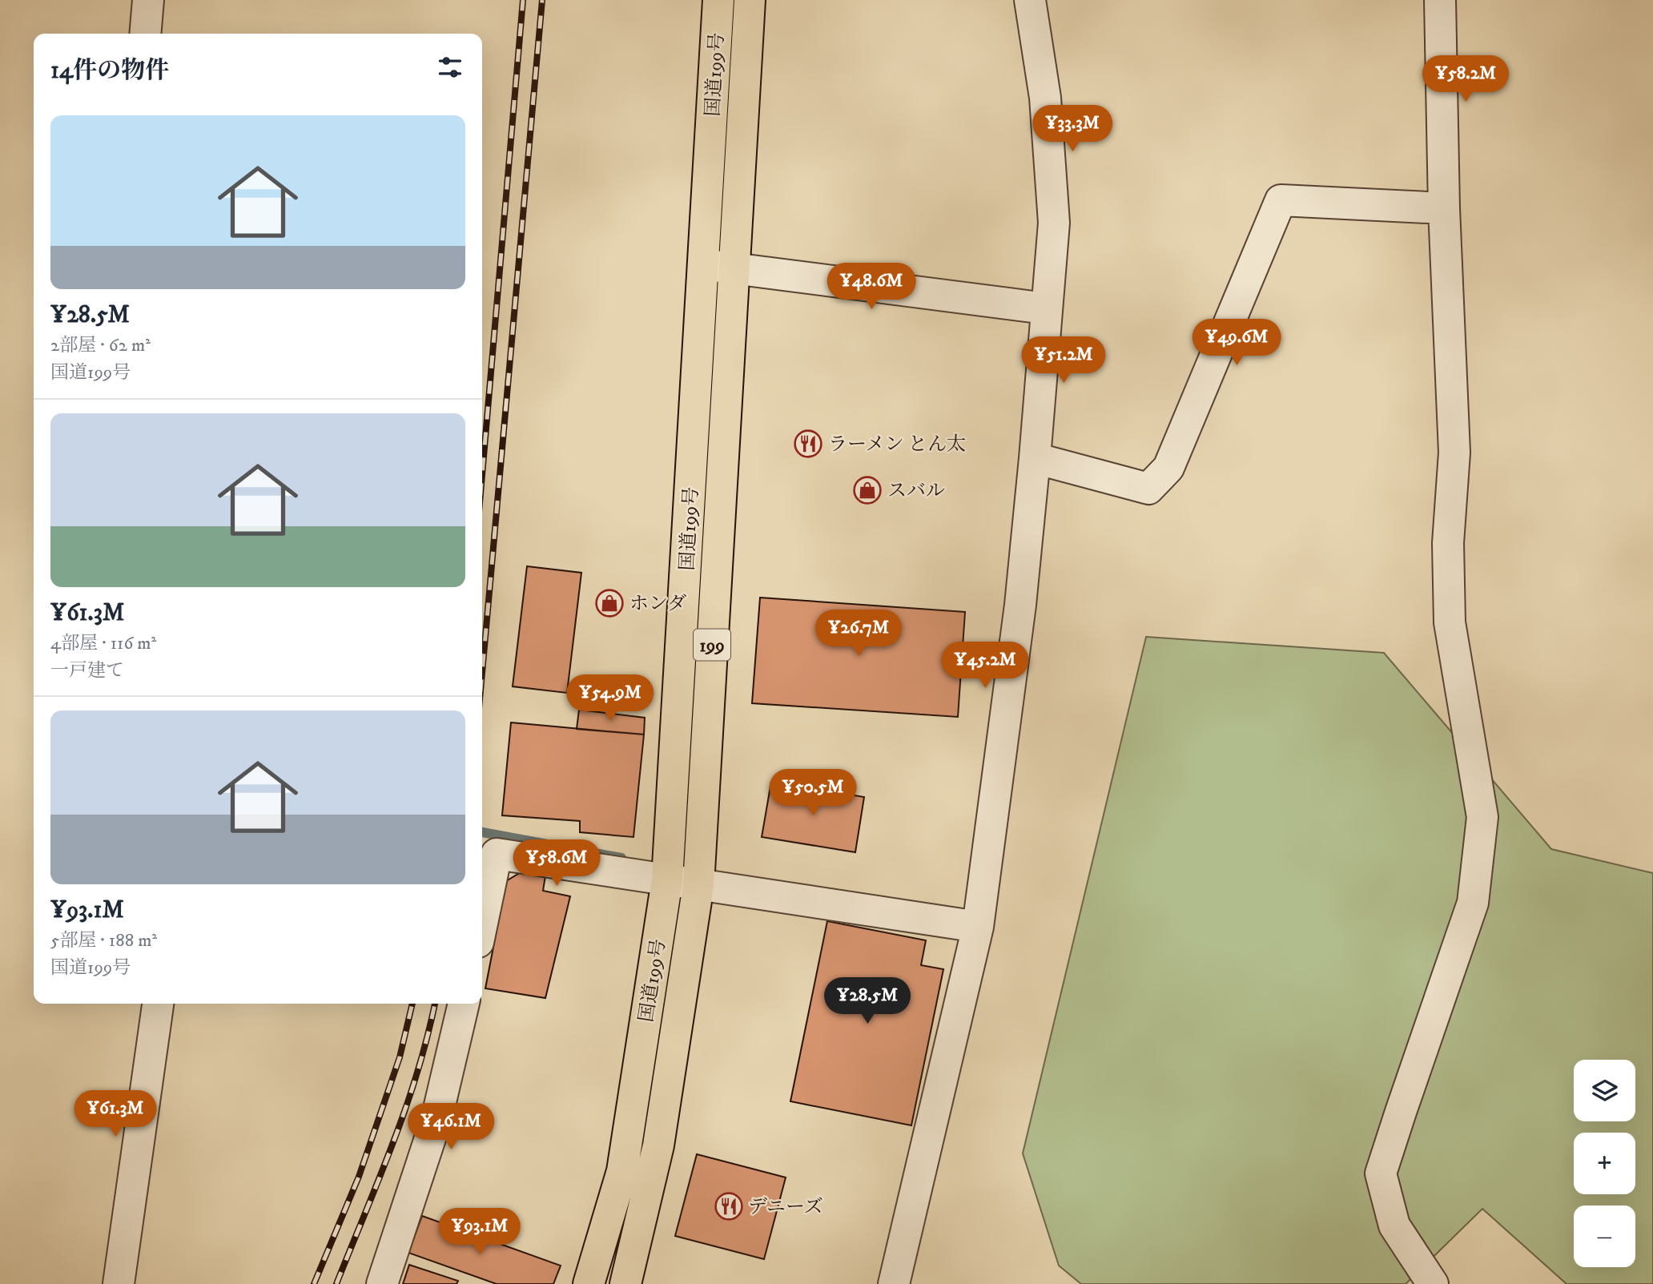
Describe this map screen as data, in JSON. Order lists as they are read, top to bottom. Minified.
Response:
{"streets":{"highway":["国道199号","199"]},"places":{"restaurant":["ラーメン とん太","デニーズ"],"shop":["スバル","ホンダ"]},"page":{"heading":"14件の物件","price":["¥58.2M","¥33.3M","¥48.6M","¥49.6M","¥51.2M","¥26.7M","¥45.2M","¥54.9M","¥50.5M","¥58.6M","¥28.5M","¥61.3M","¥46.1M","¥93.1M"],"list":[{"name":"¥28.5M","note":"2部屋 · 62 m² · 国道199号"},{"name":"¥61.3M","note":"4部屋 · 116 m² · 一戸建て"},{"name":"¥93.1M","note":"5部屋 · 188 m² · 国道199号"}],"map_buttons":["+","−"]}}
